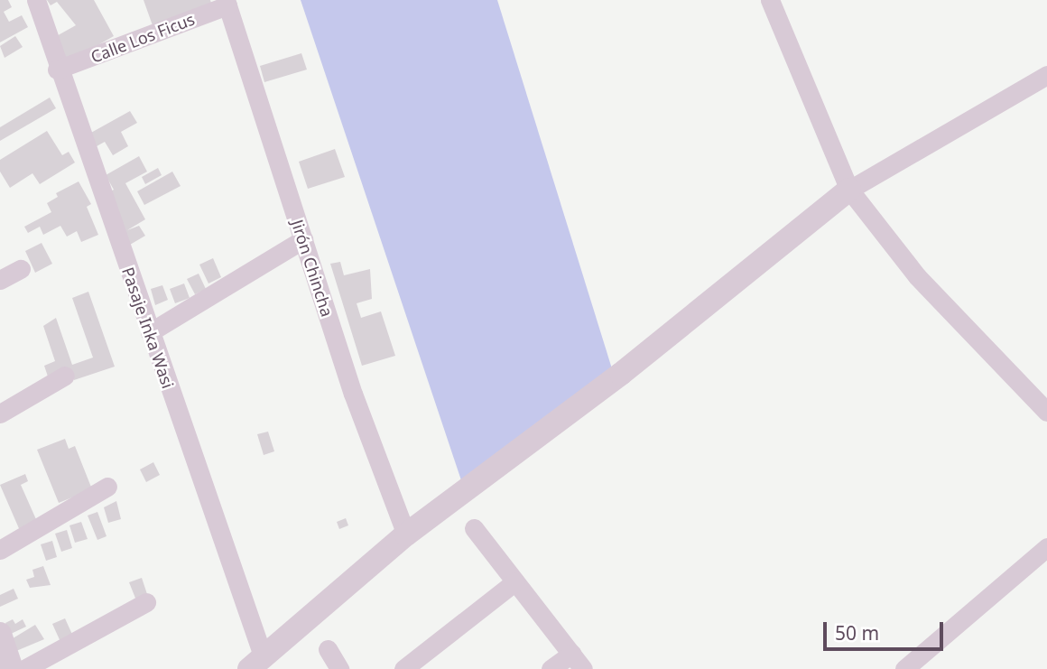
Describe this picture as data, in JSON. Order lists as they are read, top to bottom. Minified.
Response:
{"streets":{"street":["Calle Los Ficus","Jirón Chincha","Pasaje Inka Wasi"]},"crossings":[["Calle Los Ficus","Jirón Chincha"],["Calle Los Ficus","Pasaje Inka Wasi"]],"scale_bar":"50 m"}
